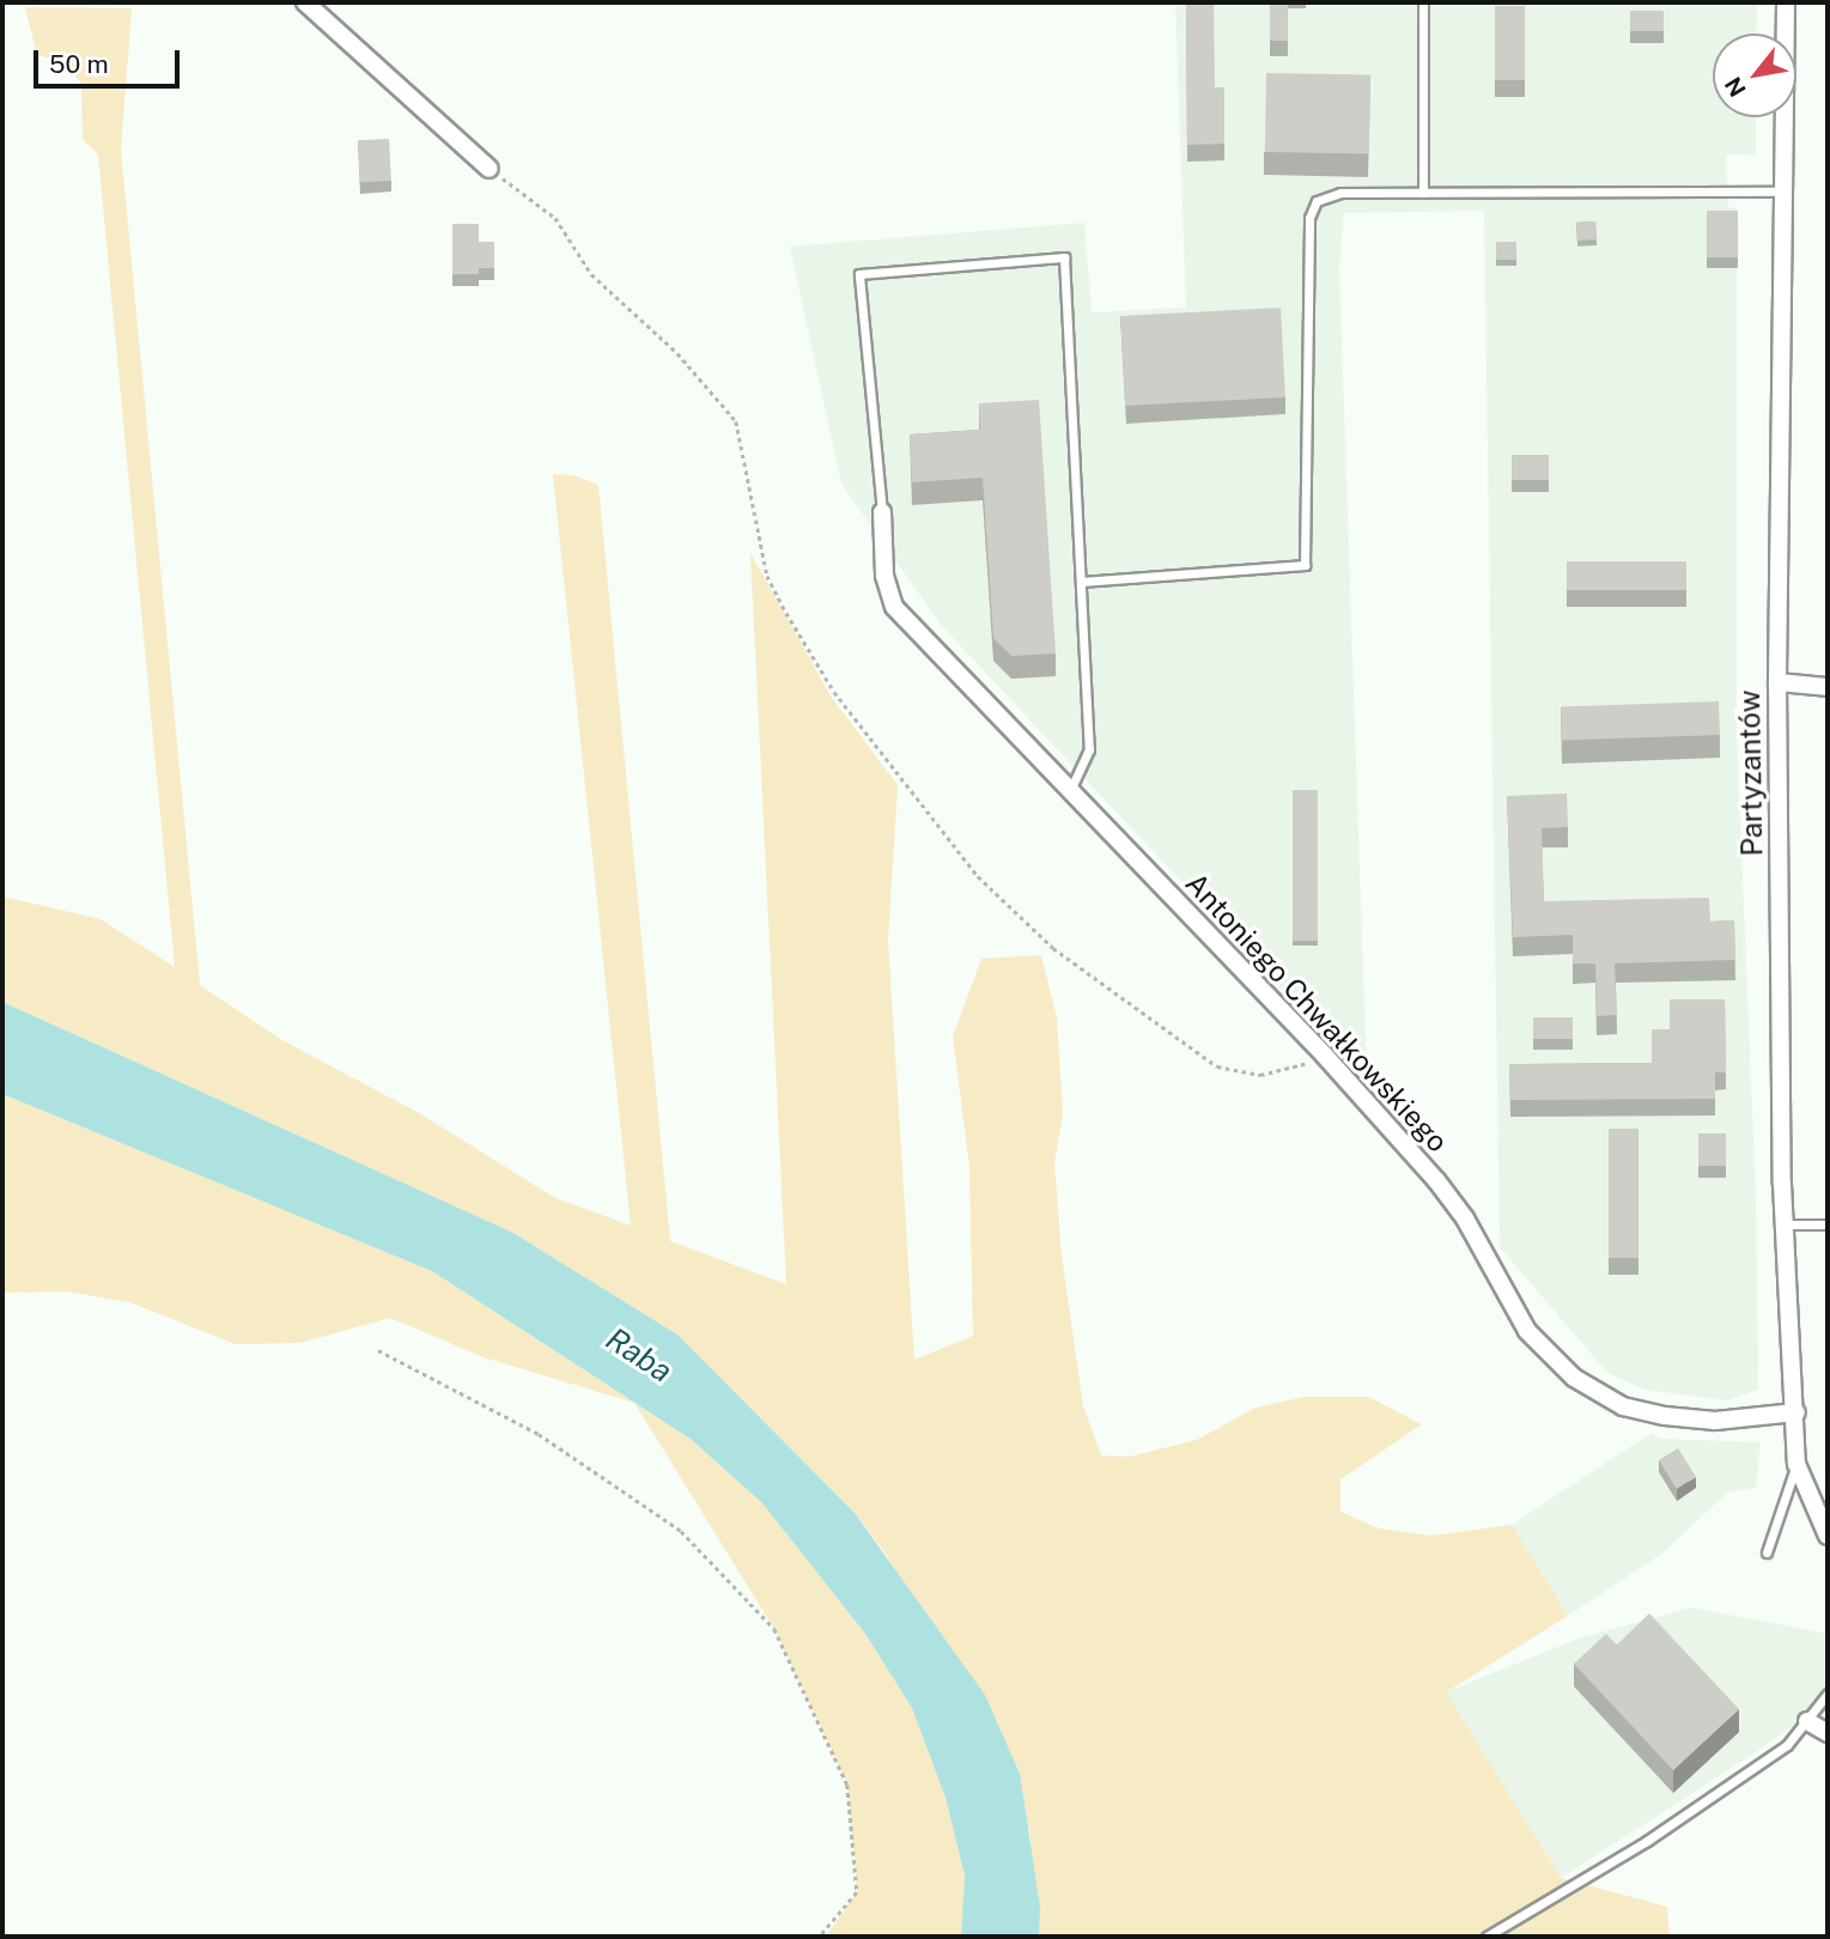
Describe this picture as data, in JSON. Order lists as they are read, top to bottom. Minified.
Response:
{"streets":{"street":["Partyzantów","Antoniego Chwałkowskiego"]},"crossings":[["Partyzantów","Antoniego Chwałkowskiego"]],"water":["Raba"],"scale_bar":"50 m","north":"bottom left"}
